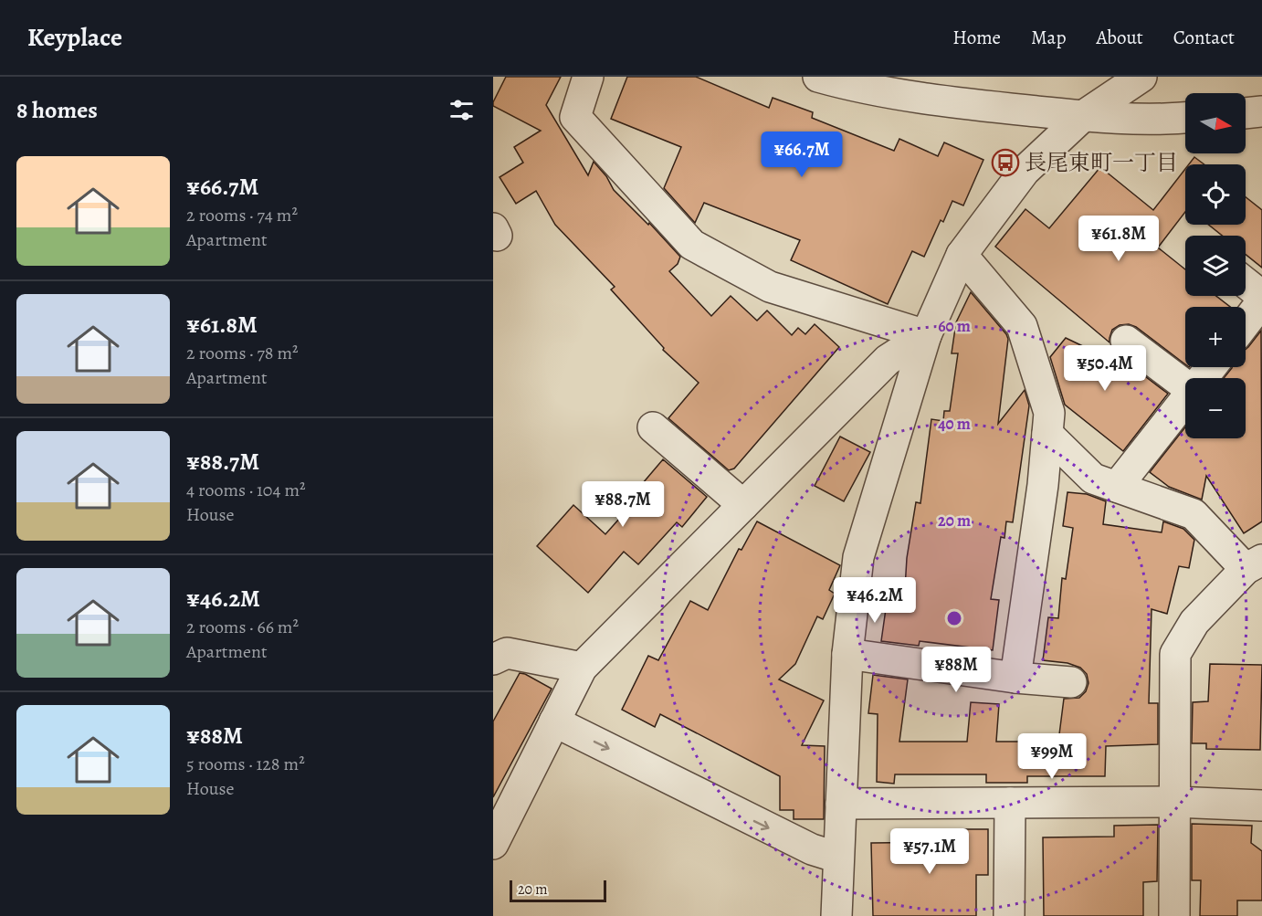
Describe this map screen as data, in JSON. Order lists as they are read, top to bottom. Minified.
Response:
{"places":{"bus stop":["長尾東町一丁目"]},"scale_bar":"20 m","north":"right","page":{"header":"Keyplace","nav":["Home","Map","About","Contact"],"heading":"8 homes","map_buttons":["+","−"],"price":["¥66.7M","¥61.8M","¥50.4M","¥88.7M","¥46.2M","¥88M","¥99M","¥57.1M"],"list":[{"name":"¥66.7M","note":"2 rooms · 74 m² · Apartment"},{"name":"¥61.8M","note":"2 rooms · 78 m² · Apartment"},{"name":"¥88.7M","note":"4 rooms · 104 m² · House"},{"name":"¥46.2M","note":"2 rooms · 66 m² · Apartment"},{"name":"¥88M","note":"5 rooms · 128 m² · House"}],"scale":"20 m"},"rings":["60 m","40 m","20 m"]}
